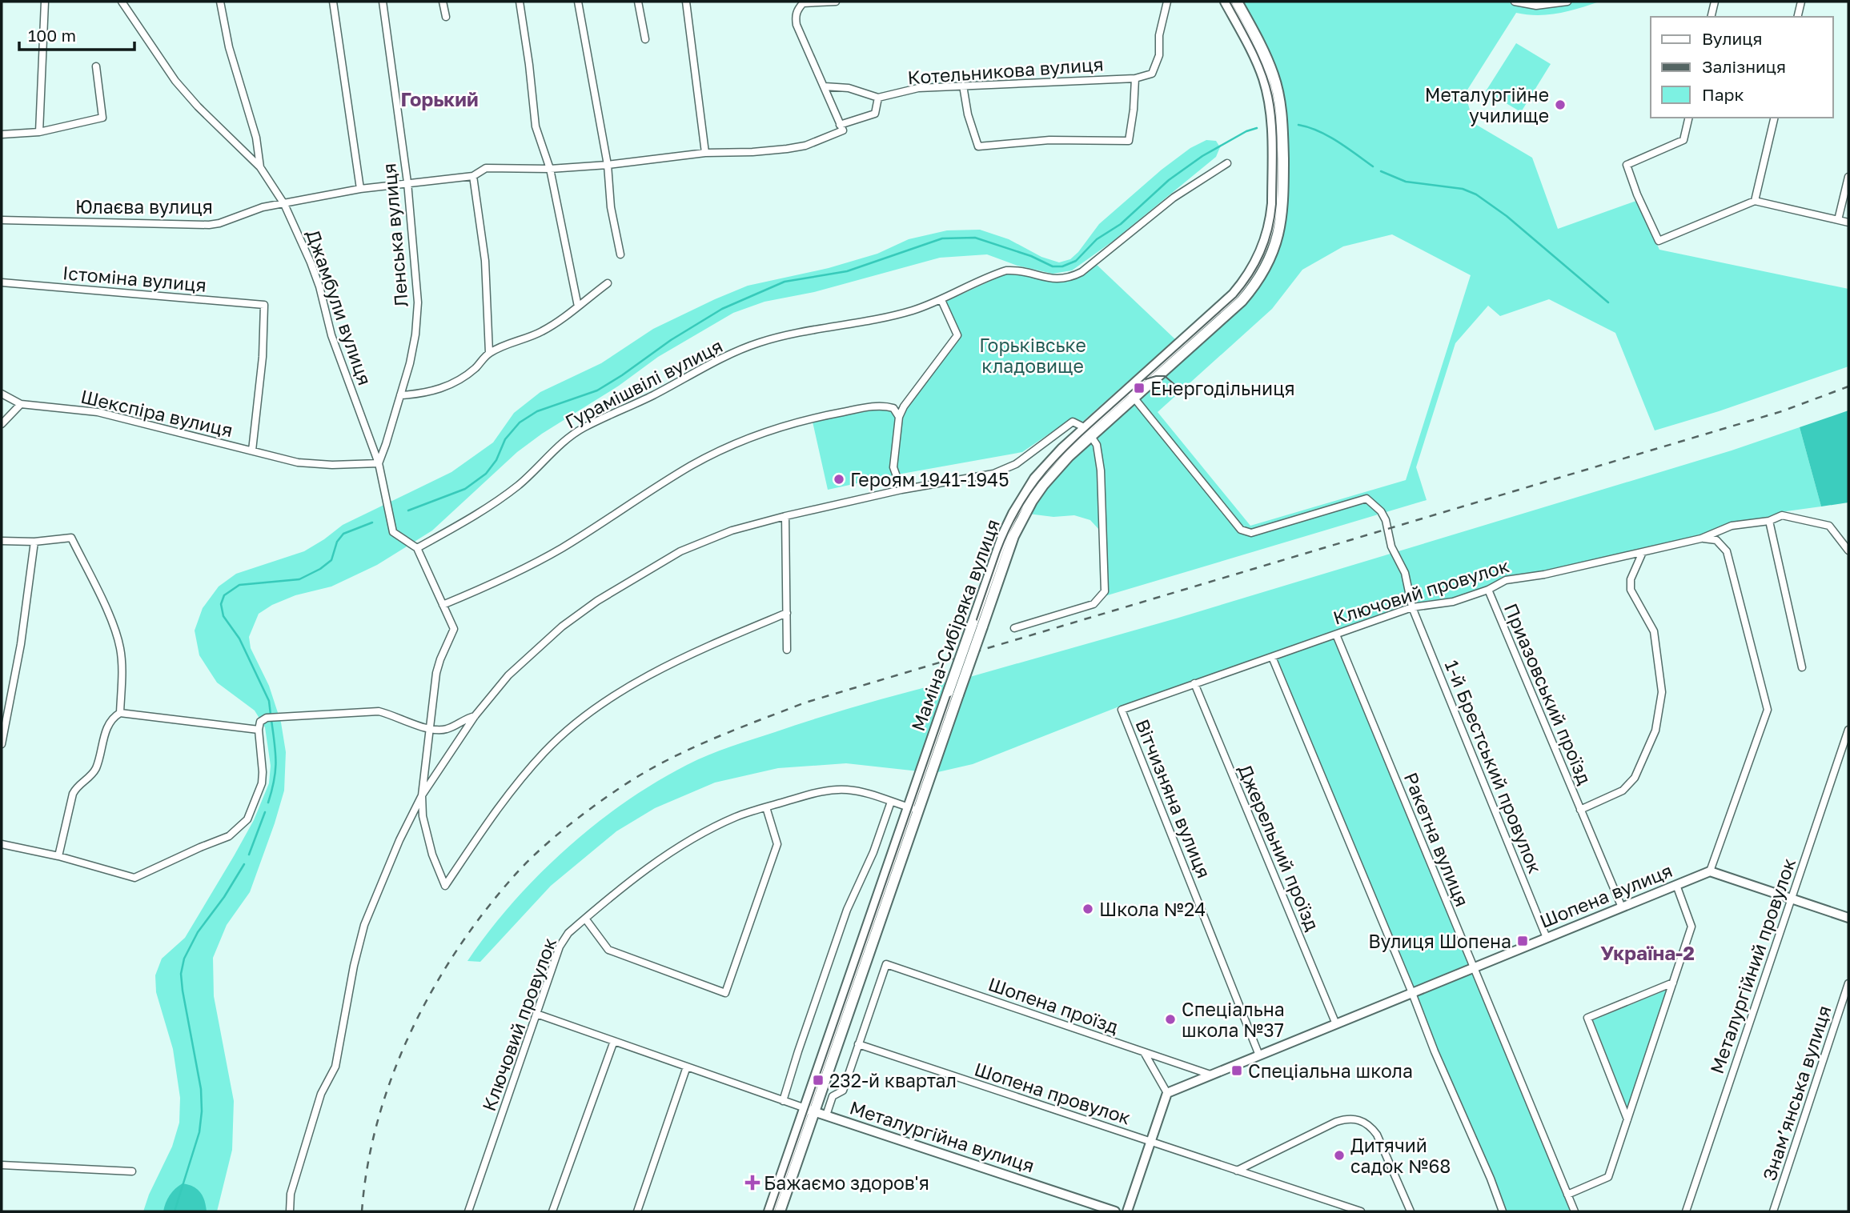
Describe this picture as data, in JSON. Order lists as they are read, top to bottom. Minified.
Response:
{"streets":{"main road":["Маміна-Сибіряка вулиця"],"street":["Котельникова вулиця","Юлаєва вулиця","Ленська вулиця","Істоміна вулиця","Джамбули вулиця","Гурамішвілі вулиця","Шекспіра вулиця","Ключовий провулок","Приазовський проїзд","1-й Брестський провулок","Вітчизняна вулиця","Ракетна вулиця","Джерельний проїзд","Шопена вулиця","Металургійний провулок","Шопена проїзд","Шопена провулок","Знам’янська вулиця","Металургійна вулиця"]},"crossings":[["Юлаєва вулиця","Ленська вулиця"],["Юлаєва вулиця","Джамбули вулиця"],["Ленська вулиця","Джамбули вулиця"],["Ленська вулиця","Шекспіра вулиця"],["Істоміна вулиця","Шекспіра вулиця"],["Джамбули вулиця","Гурамішвілі вулиця"],["Джамбули вулиця","Шекспіра вулиця"],["Ключовий провулок","Маміна-Сибіряка вулиця"],["Ключовий провулок","Приазовський проїзд"],["Ключовий провулок","1-й Брестський провулок"],["Ключовий провулок","Вітчизняна вулиця"],["Ключовий провулок","Ракетна вулиця"],["Ключовий провулок","Джерельний проїзд"],["Ключовий провулок","Металургійна вулиця"],["Маміна-Сибіряка вулиця","1-й Брестський провулок"],["Маміна-Сибіряка вулиця","Металургійна вулиця"],["Приазовський проїзд","Шопена вулиця"],["1-й Брестський провулок","Шопена вулиця"],["Вітчизняна вулиця","Шопена вулиця"],["Ракетна вулиця","Шопена вулиця"],["Джерельний проїзд","Шопена вулиця"],["Шопена вулиця","Шопена проїзд"],["Шопена проїзд","Шопена провулок"]],"districts":["Горький","Україна-2"],"parks":["Горьківське кладовище"],"places":{"other":["Металургійне училище","Героям 1941-1945","Школа №24","Спеціальна школа №37","Дитячий садок №68"],"transit":["Енергодільниця","Вулиця Шопена","Спеціальна школа","232-й квартал"],"health":["Бажаємо здоров'я"]},"legend":["Вулиця","Залізниця","Парк"],"scale_bar":"100 m"}
